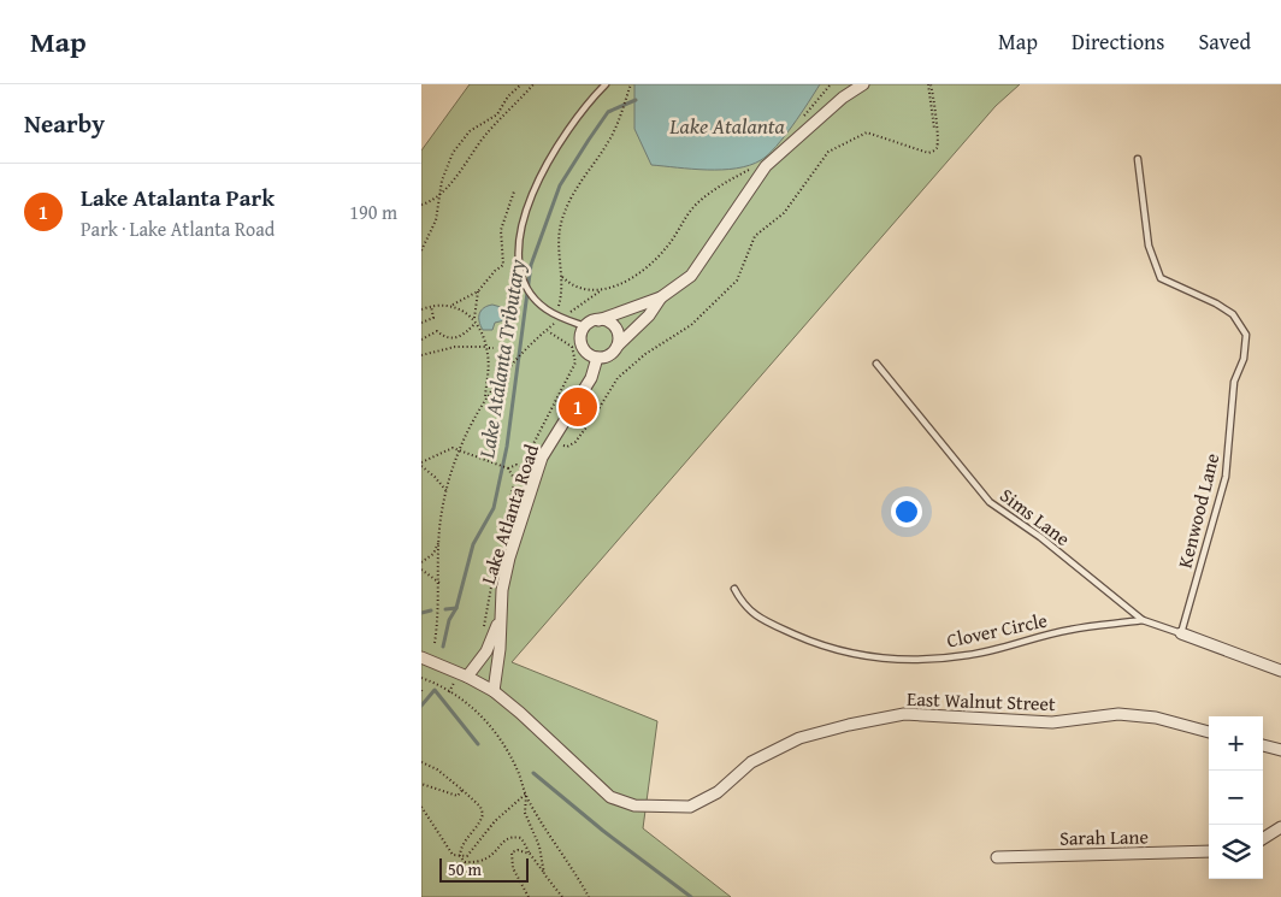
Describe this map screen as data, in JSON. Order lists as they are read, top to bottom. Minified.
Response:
{"streets":{"street":["Lake Atlanta Road","East Walnut Street","Sarah Lane"],"lane":["Kenwood Lane","Sims Lane","Clover Circle"]},"crossings":[["Kenwood Lane","Sims Lane"],["Lake Atlanta Road","East Walnut Street"],["Sims Lane","Clover Circle"]],"water":["Lake Atalanta","Lake Atalanta Tributary"],"scale_bar":"50 m","page":{"header":"Map","nav":["Map","Directions","Saved"],"heading":"Nearby","list":[{"mark":"1","name":"Lake Atalanta Park","note":"Park · Lake Atlanta Road","value":"190 m"}],"pins":"1","map_buttons":["+","−"],"scale":"50 m"}}
